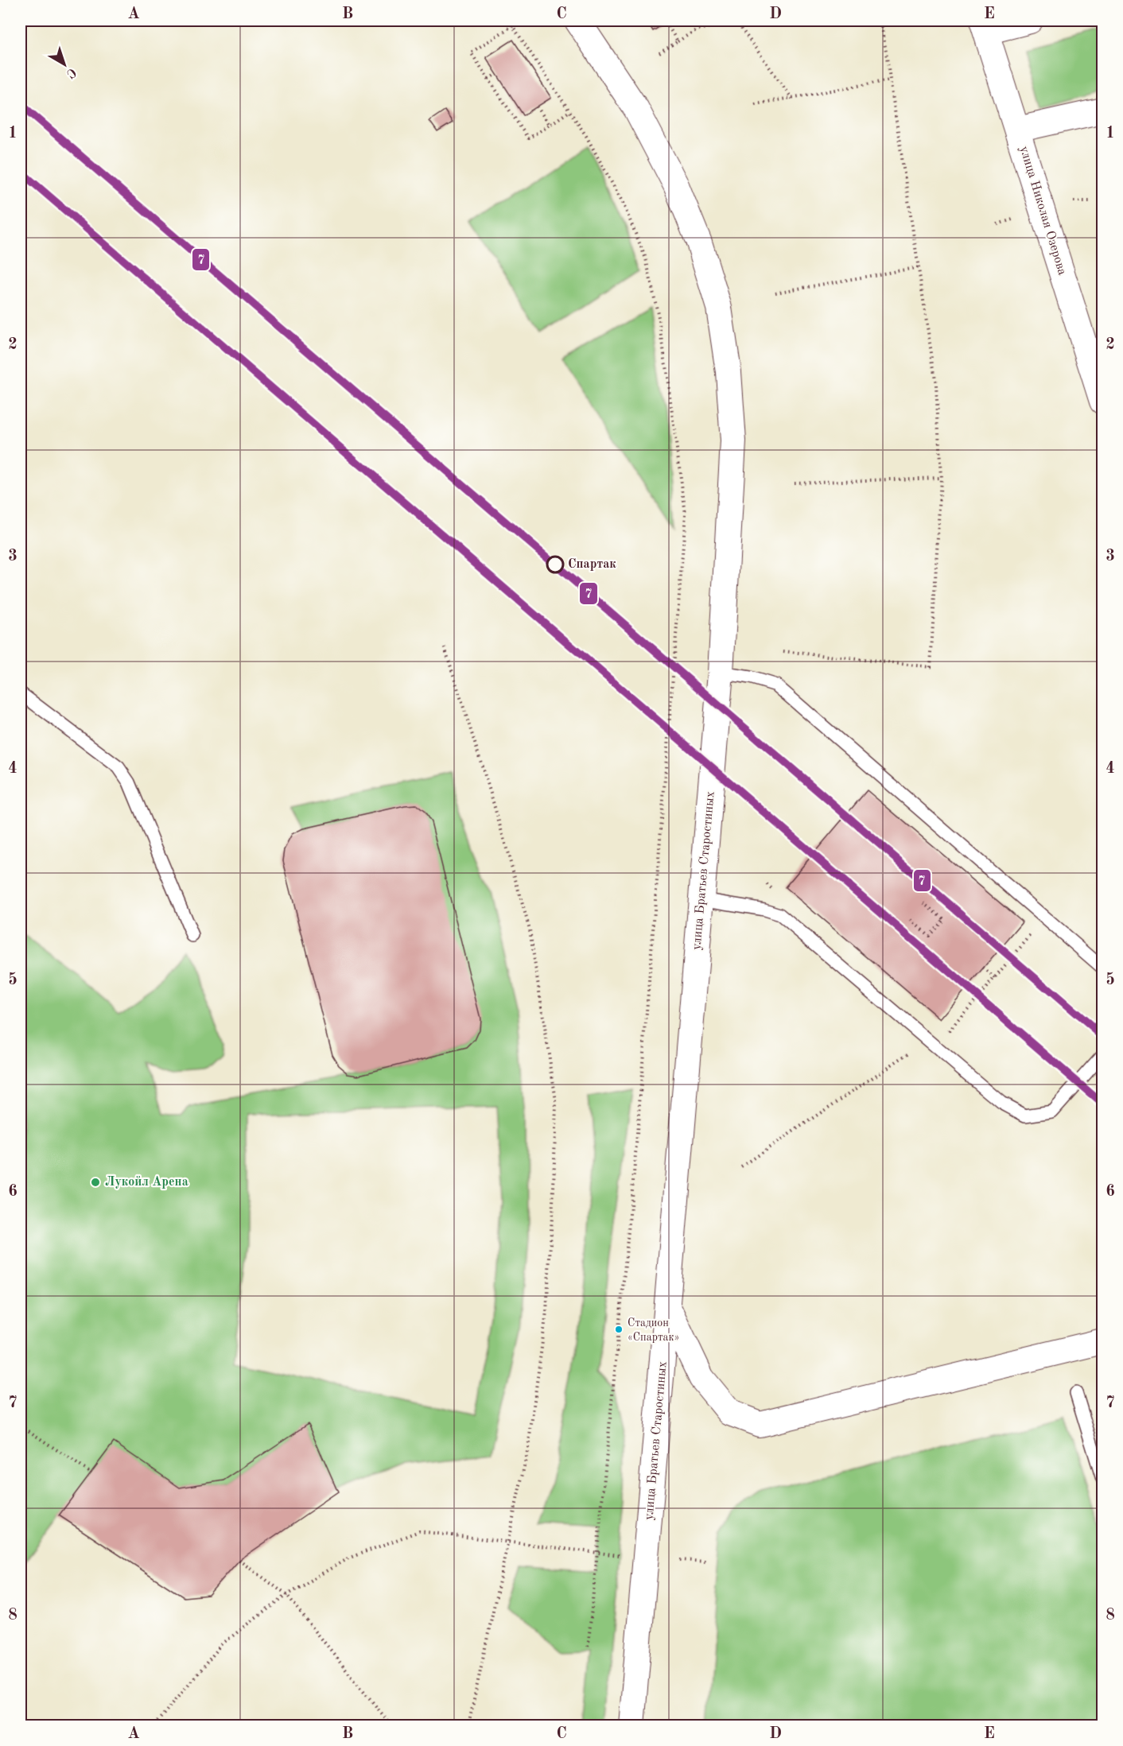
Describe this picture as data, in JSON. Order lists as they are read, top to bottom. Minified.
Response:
{"streets":{"street":["улица Николая Озерова","улица Братьев Старостиных"]},"places":["Спартак","Лукойл Арена","Стадион «Спартак»"],"lines":["transit line 7"],"north":"bottom right","grid":{"columns":["A","B","C","D","E"],"rows":["1","2","3","4","5","6","7","8"]}}
